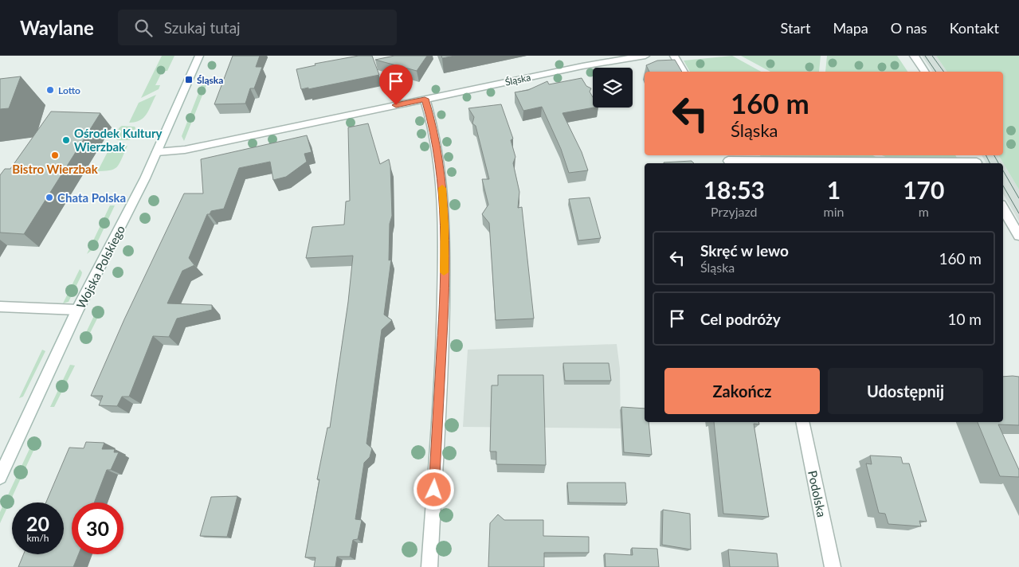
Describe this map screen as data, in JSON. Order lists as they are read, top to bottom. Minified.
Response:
{"streets":{"street":["Śląska","Wojska Polskiego","Podolska"]},"crossings":[["Śląska","Wojska Polskiego"]],"places":{"transit":["Śląska"],"other":["Lotto","Ośrodek Kultury Wierzbak","Bistro Wierzbak","Chata Polska"]},"page":{"header":"Waylane","search":"Szukaj tutaj","nav":["Start","Mapa","O nas","Kontakt"],"turn":["160 m","Śląska"],"eta":["18:53","Przyjazd","1","min","170","m"],"list":[{"name":"Skręć w lewo","note":"Śląska","value":"160 m"},{"name":"Cel podróży","value":"10 m"}],"buttons":["Zakończ","Udostępnij"],"speed":"20 km/h","limit":"30"}}
